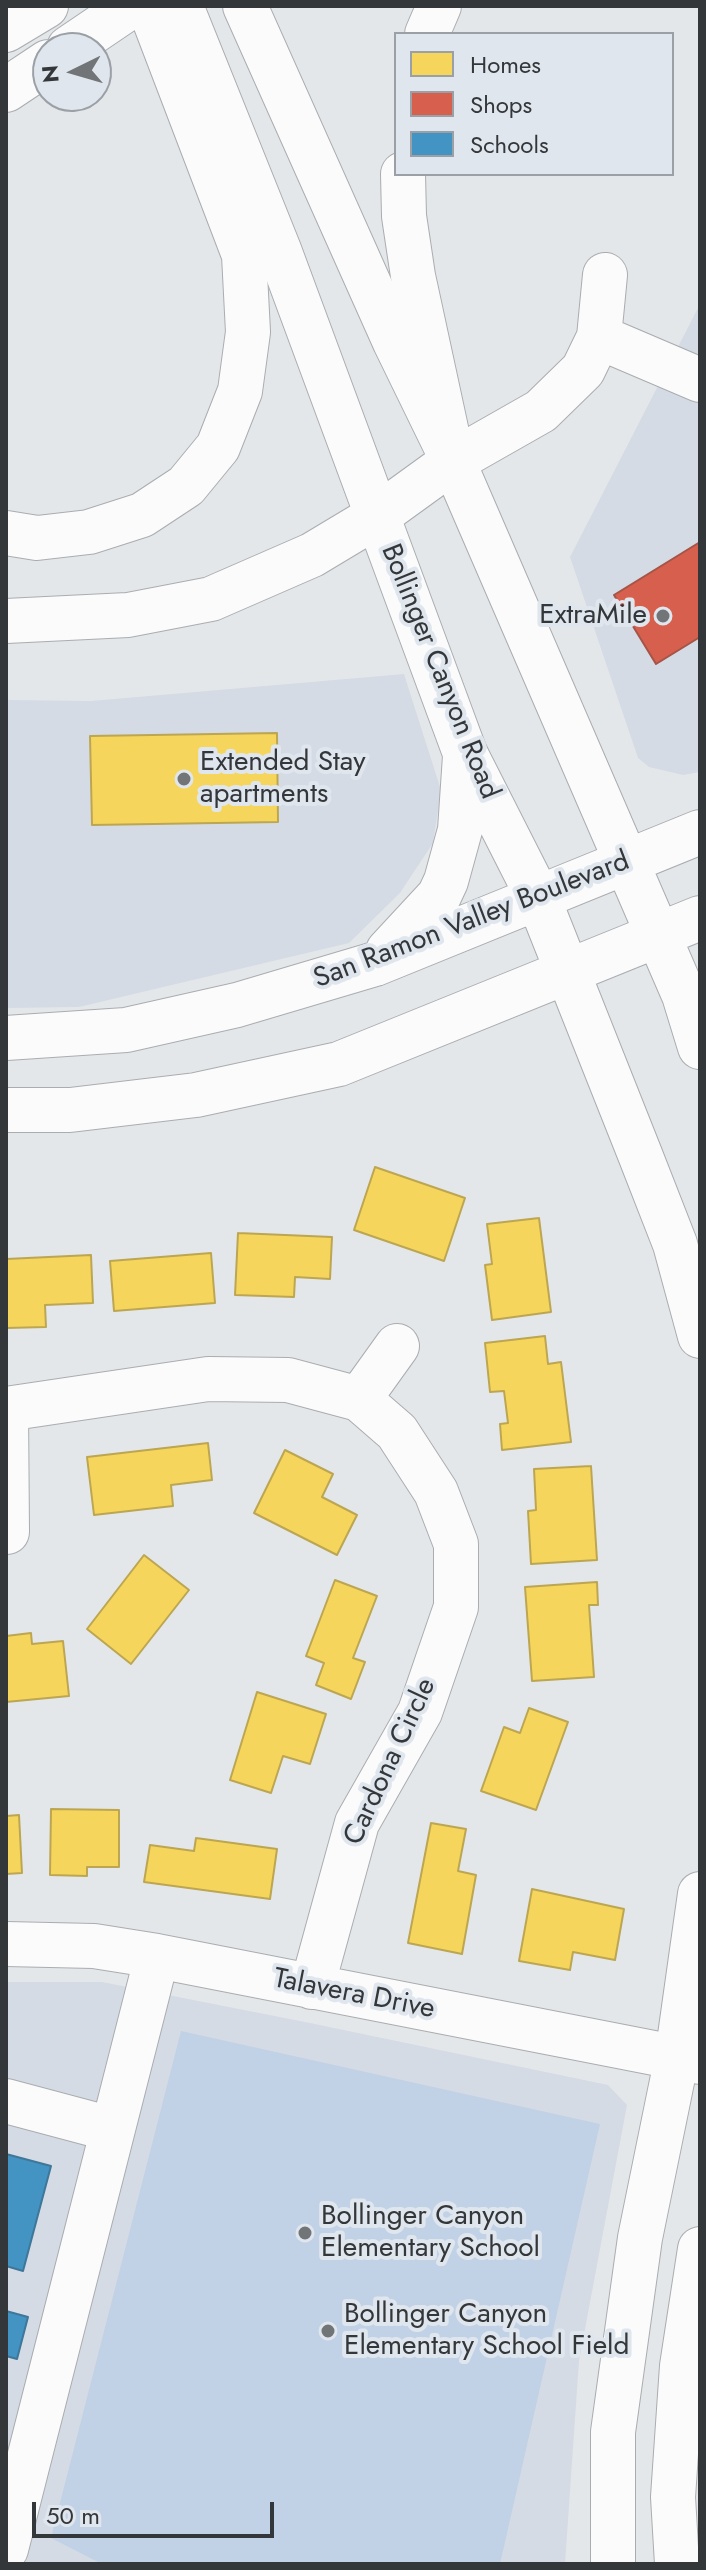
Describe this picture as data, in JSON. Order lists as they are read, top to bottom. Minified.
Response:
{"streets":{"main road":["Bollinger Canyon Road","San Ramon Valley Boulevard","Cardona Circle","Talavera Drive"]},"crossings":[["Bollinger Canyon Road","San Ramon Valley Boulevard"],["Cardona Circle","Talavera Drive"]],"places":["ExtraMile","Extended Stay apartments","Bollinger Canyon Elementary School","Bollinger Canyon Elementary School Field"],"legend":["Homes","Shops","Schools"],"scale_bar":"50 m","north":"left"}
